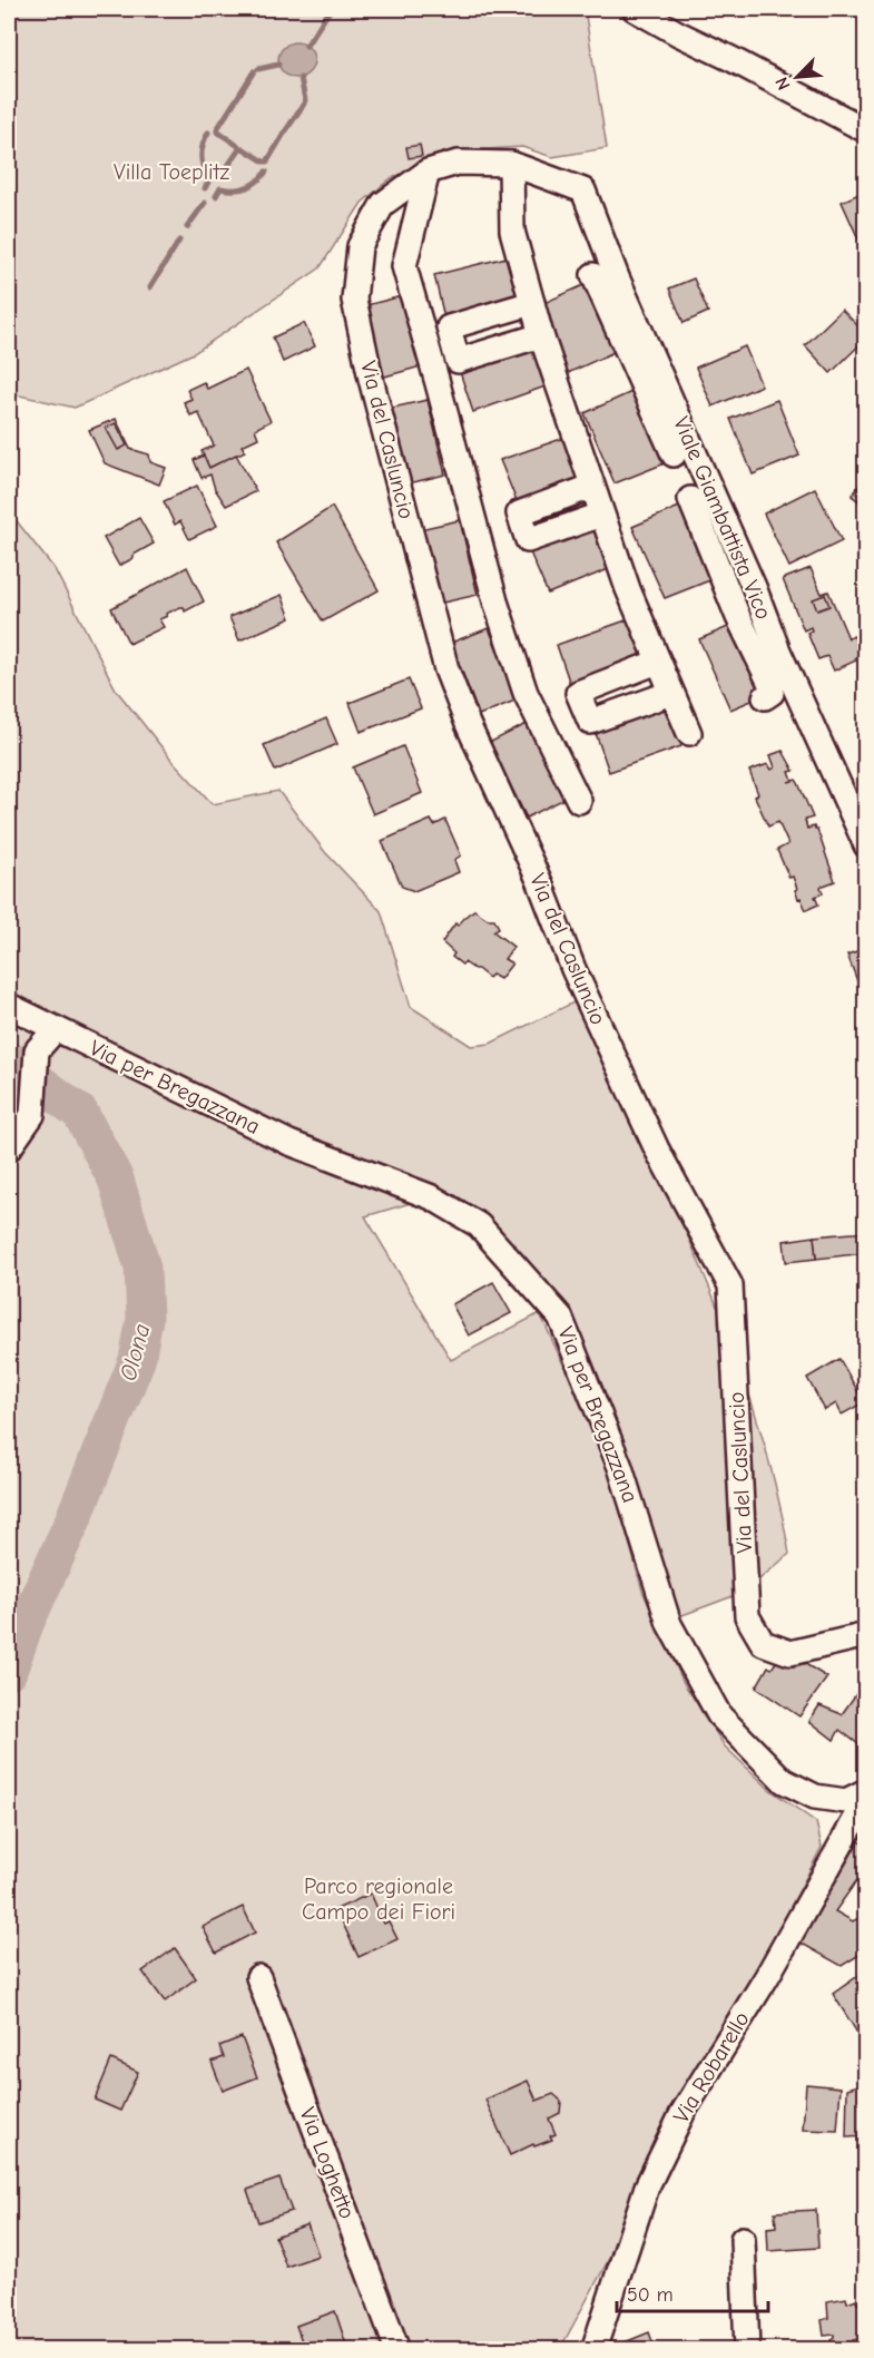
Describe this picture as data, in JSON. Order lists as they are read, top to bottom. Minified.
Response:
{"streets":{"street":["Via del Casluncio","Viale Giambattista Vico","Via per Bregazzana","Via Robarello","Via Loghetto"]},"crossings":[["Via del Casluncio","Viale Giambattista Vico"]],"water":["Olona"],"parks":["Villa Toeplitz","Parco regionale Campo dei Fiori"],"scale_bar":"50 m","north":"bottom left"}
